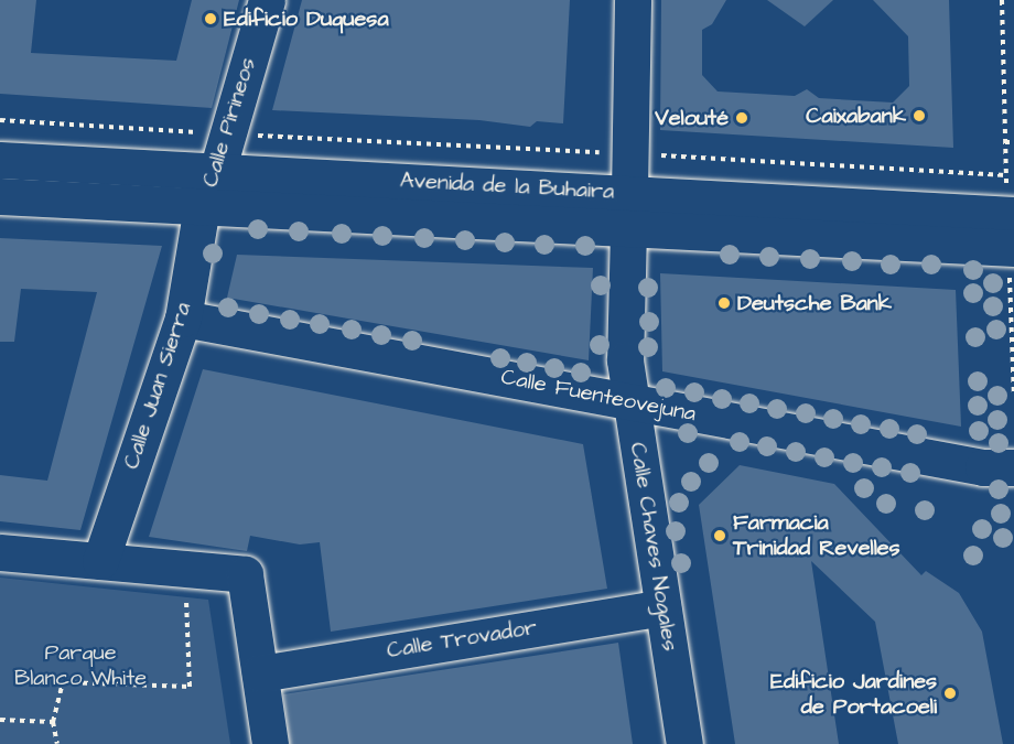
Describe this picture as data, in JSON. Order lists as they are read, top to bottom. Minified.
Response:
{"streets":{"street":["Calle Pirineos","Avenida de la Buhaira","Calle Juan Sierra","Calle Fuenteovejuna","Calle Chaves Nogales","Calle Trovador"]},"crossings":[["Calle Pirineos","Avenida de la Buhaira"],["Calle Pirineos","Calle Juan Sierra"],["Avenida de la Buhaira","Calle Juan Sierra"],["Avenida de la Buhaira","Calle Chaves Nogales"],["Calle Juan Sierra","Calle Fuenteovejuna"],["Calle Fuenteovejuna","Calle Chaves Nogales"],["Calle Chaves Nogales","Calle Trovador"]],"parks":["Parque Blanco White"],"places":["Edificio Duquesa","Caixabank","Velouté","Deutsche Bank","Farmacia Trinidad Revelles","Edificio Jardines de Portacoeli"]}
